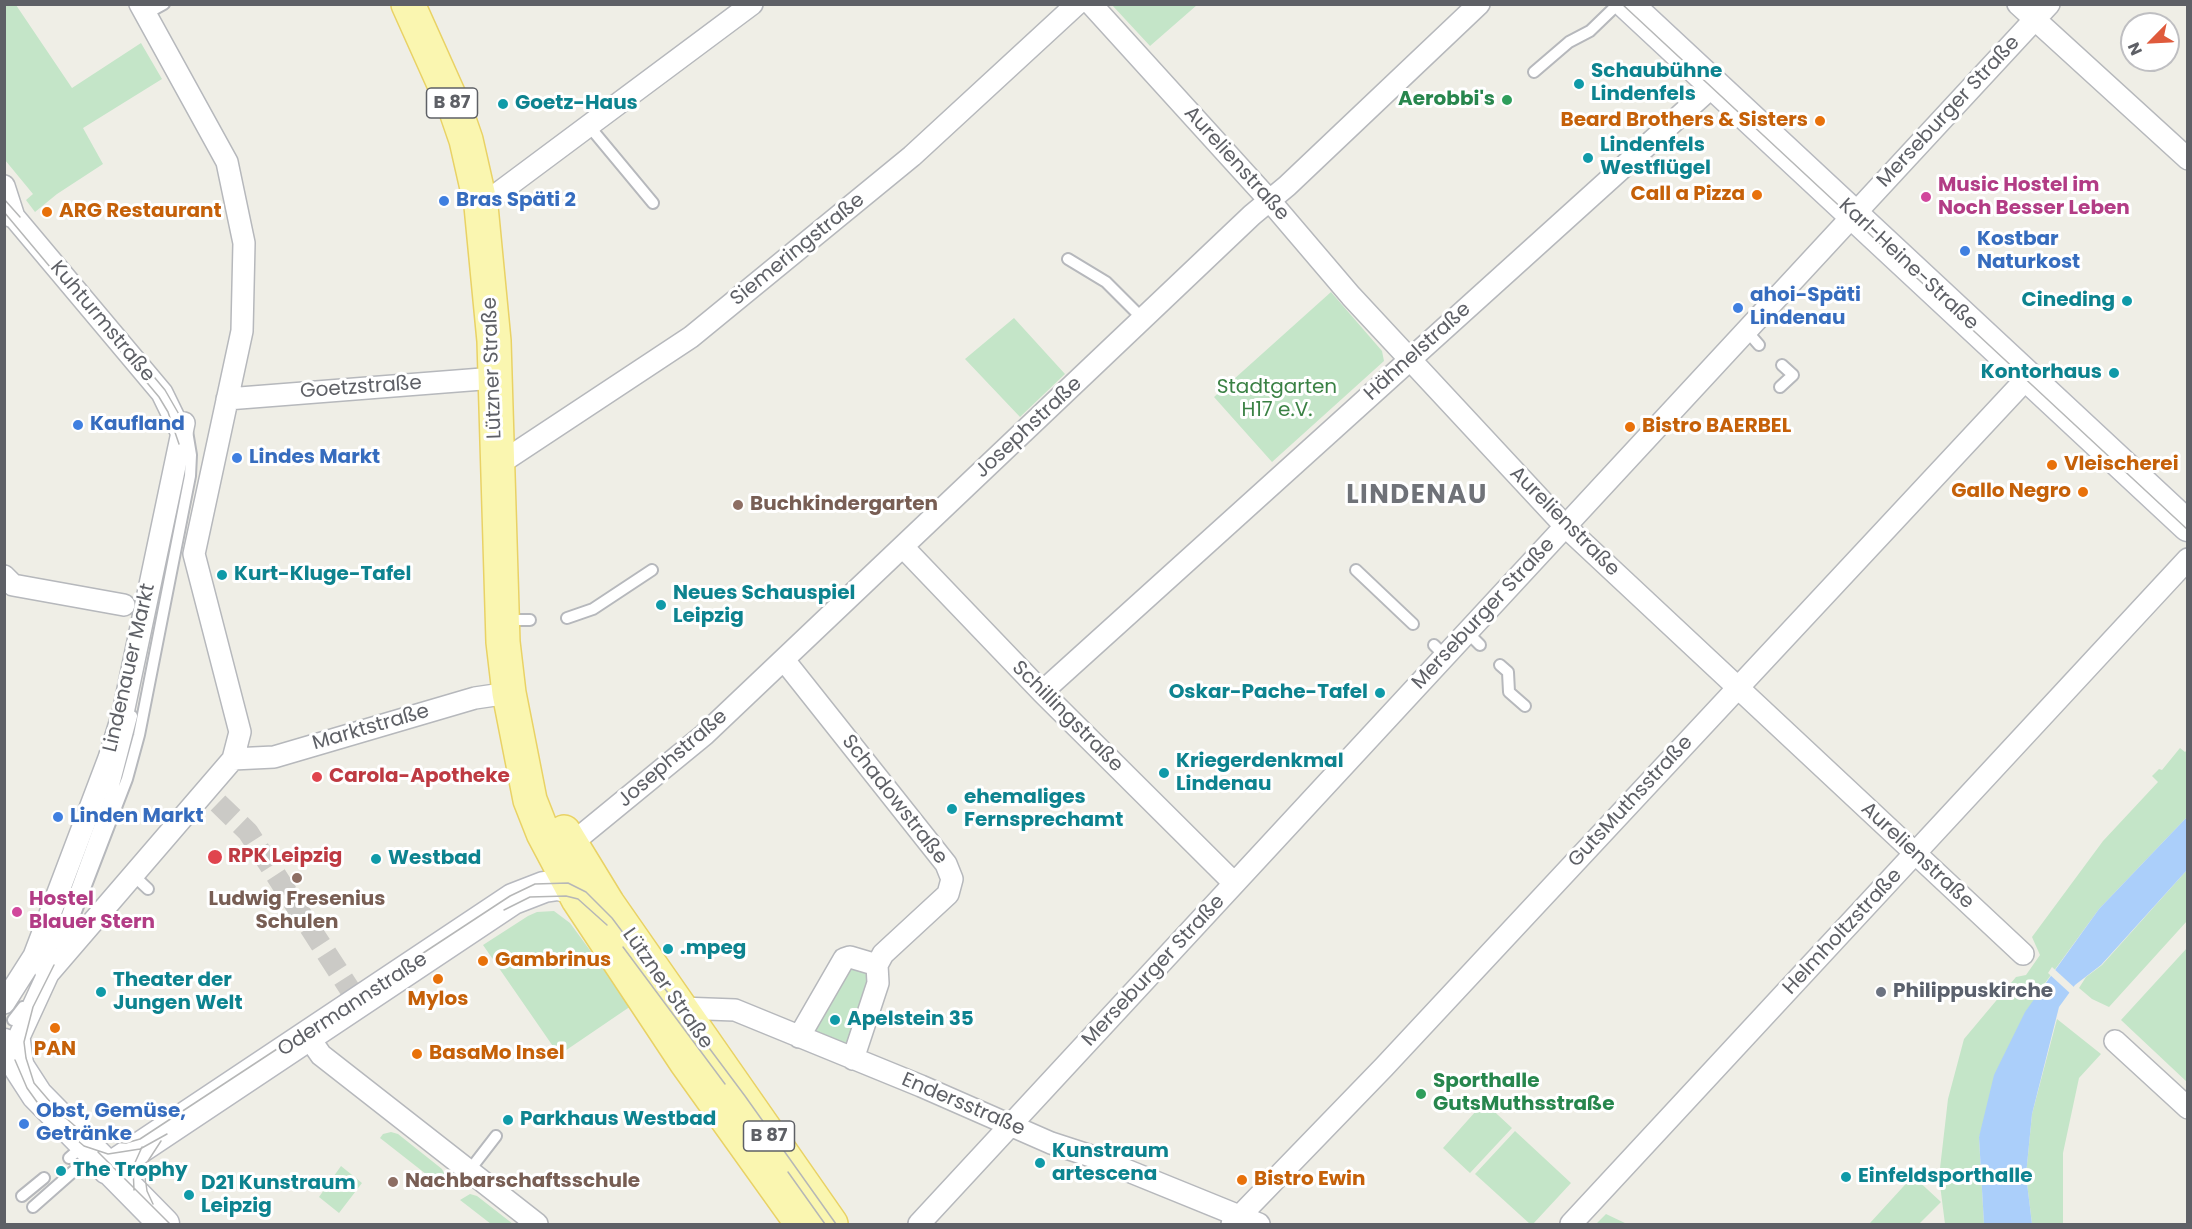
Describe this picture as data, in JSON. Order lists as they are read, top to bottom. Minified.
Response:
{"streets":{"main road":["B 87","Lützner Straße"],"street":["Merseburger Straße","Aurelienstraße","Siemeringstraße","Karl-Heine-Straße","Kuhturmstraße","Hähnelstraße","Goetzstraße","Josephstraße","Lindenauer Markt","Schillingstraße","Marktstraße","Schadowstraße","GutsMuthsstraße","Helmholtzstraße","Odermannstraße","Endersstraße"]},"crossings":[["Merseburger Straße","Aurelienstraße"],["Merseburger Straße","Karl-Heine-Straße"],["Merseburger Straße","Schillingstraße"],["Merseburger Straße","Endersstraße"],["Aurelienstraße","Hähnelstraße"],["Aurelienstraße","Josephstraße"],["Aurelienstraße","GutsMuthsstraße"],["Aurelienstraße","Helmholtzstraße"],["Siemeringstraße","Lützner Straße"],["Karl-Heine-Straße","Hähnelstraße"],["Karl-Heine-Straße","GutsMuthsstraße"],["Kuhturmstraße","Lindenauer Markt"],["Hähnelstraße","Schillingstraße"],["Lützner Straße","Goetzstraße"],["Lützner Straße","Josephstraße"],["Lützner Straße","Marktstraße"],["Lützner Straße","Odermannstraße"],["Lützner Straße","Endersstraße"],["Josephstraße","Schillingstraße"],["Josephstraße","Schadowstraße"],["GutsMuthsstraße","Endersstraße"]],"districts":["LINDENAU"],"parks":["Stadtgarten H17 e.V."],"places":["Schaubühne Lindenfels","Aerobbi's","Goetz-Haus","Beard Brothers & Sisters","Lindenfels Westflügel","Call a Pizza","Music Hostel im Noch Besser Leben","Bras Späti 2","ARG Restaurant","Kostbar Naturkost","Cineding","ahoi-Späti Lindenau","Kontorhaus","Kaufland","Bistro BAERBEL","Lindes Markt","Vleischerei","Gallo Negro","Buchkindergarten","Kurt-Kluge-Tafel","Neues Schauspiel Leipzig","Oskar-Pache-Tafel","Kriegerdenkmal Lindenau","Carola-Apotheke","ehemaliges Fernsprechamt","Linden Markt","RPK Leipzig","Westbad","Ludwig Fresenius Schulen","Hostel Blauer Stern",".mpeg","Gambrinus","Mylos","Theater der Jungen Welt","Philippuskirche","Apelstein 35","PAN","BasaMo Insel","Sporthalle GutsMuthsstraße","Parkhaus Westbad","Obst, Gemüse, Getränke","Kunstraum artescena","The Trophy","Einfeldsporthalle","Bistro Ewin","Nachbarschaftsschule","D21 Kunstraum Leipzig"],"north":"bottom left"}
